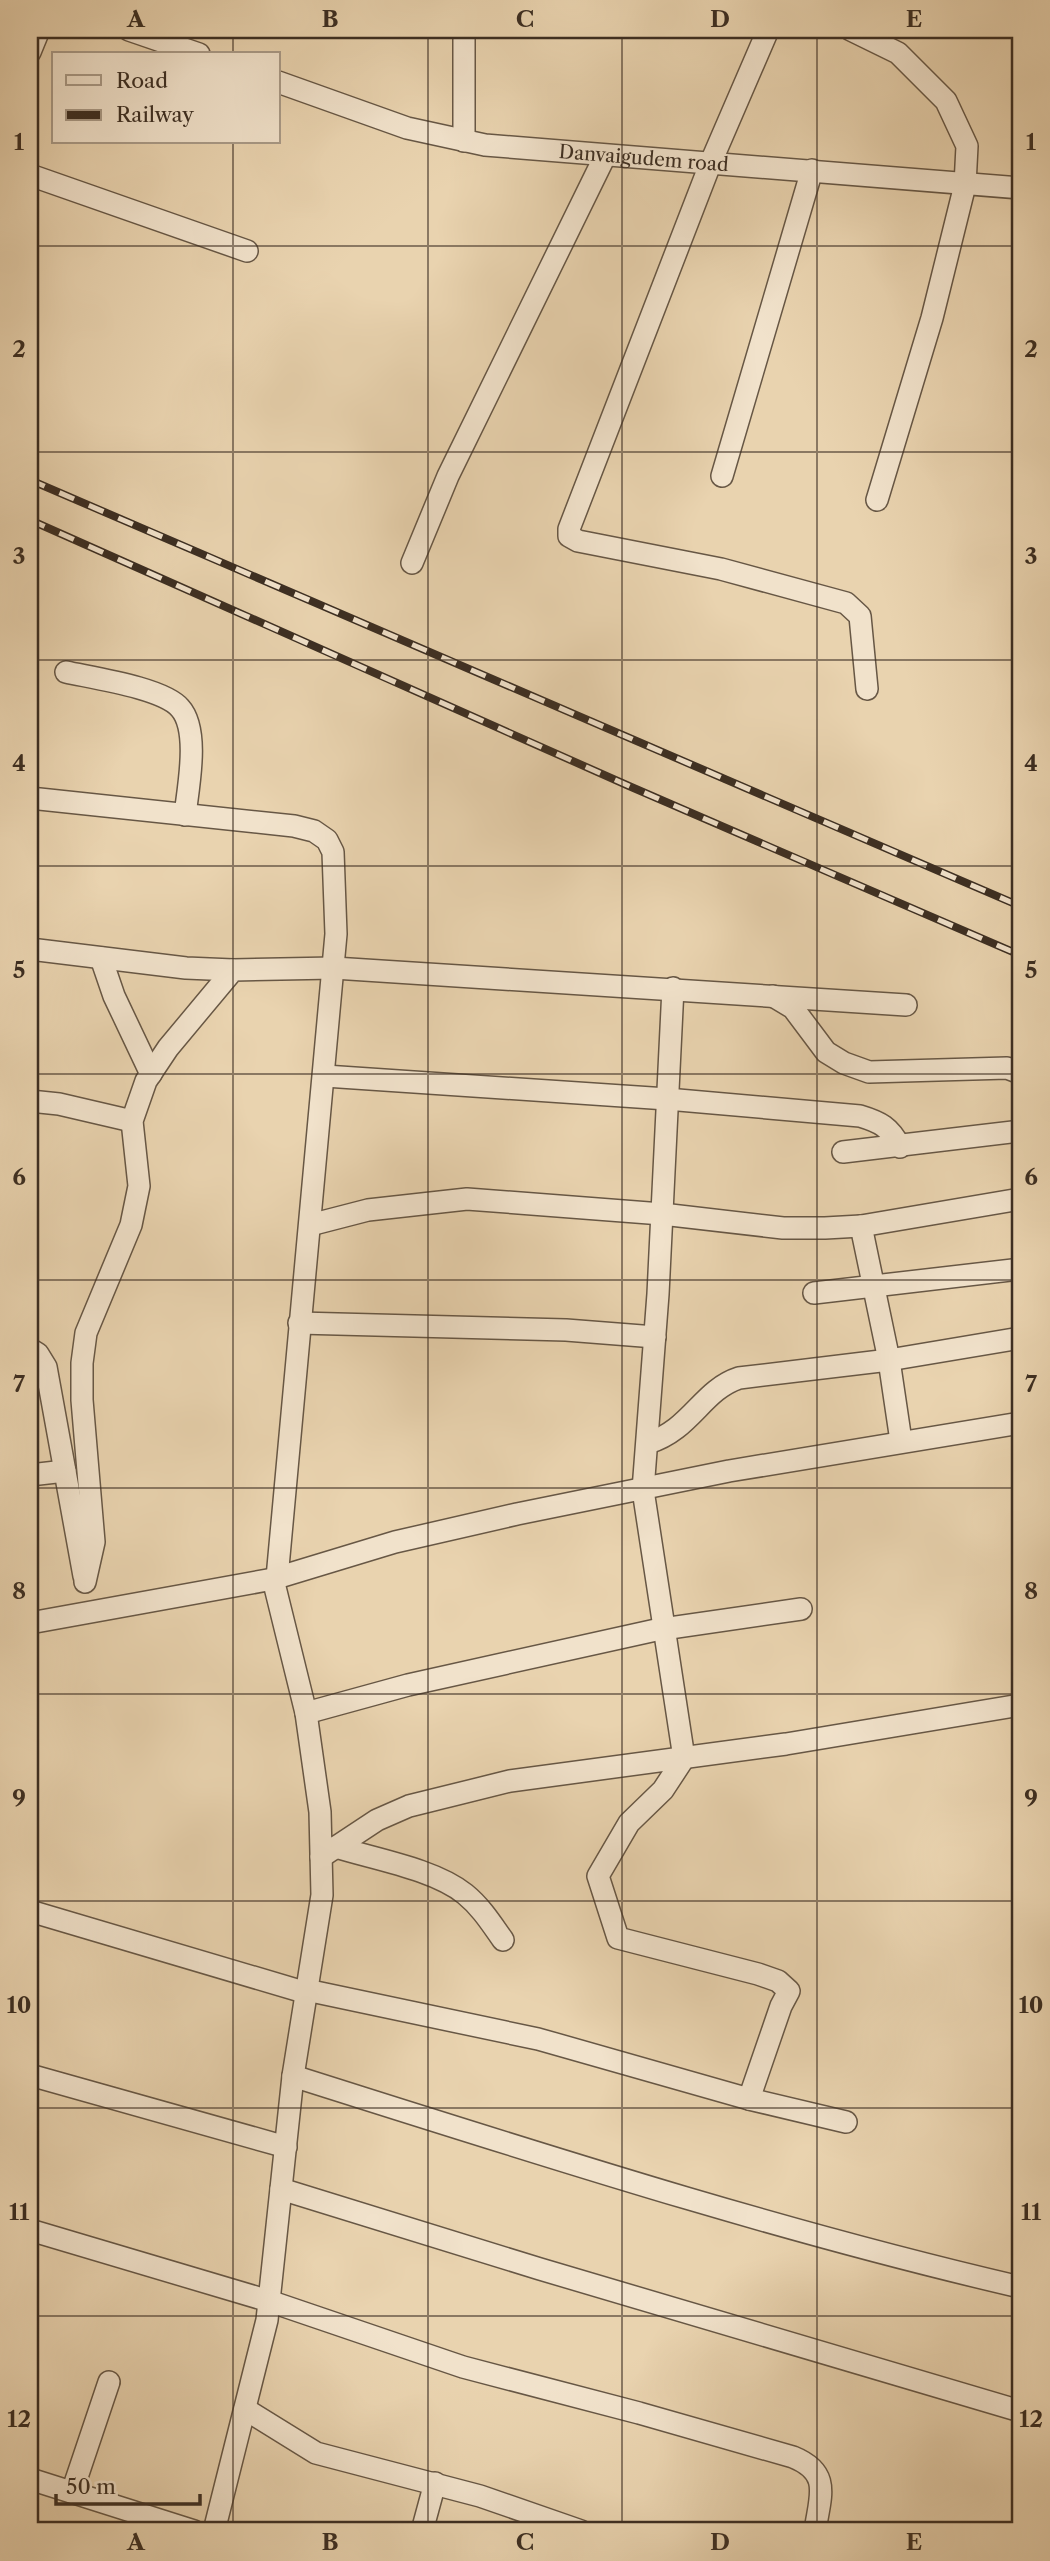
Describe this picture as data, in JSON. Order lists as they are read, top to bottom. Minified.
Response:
{"streets":{"street":["Danvaigudem road"]},"legend":["Road","Railway"],"scale_bar":"50 m","grid":{"columns":["A","B","C","D","E"],"rows":["1","2","3","4","5","6","7","8","9","10","11","12"]}}
